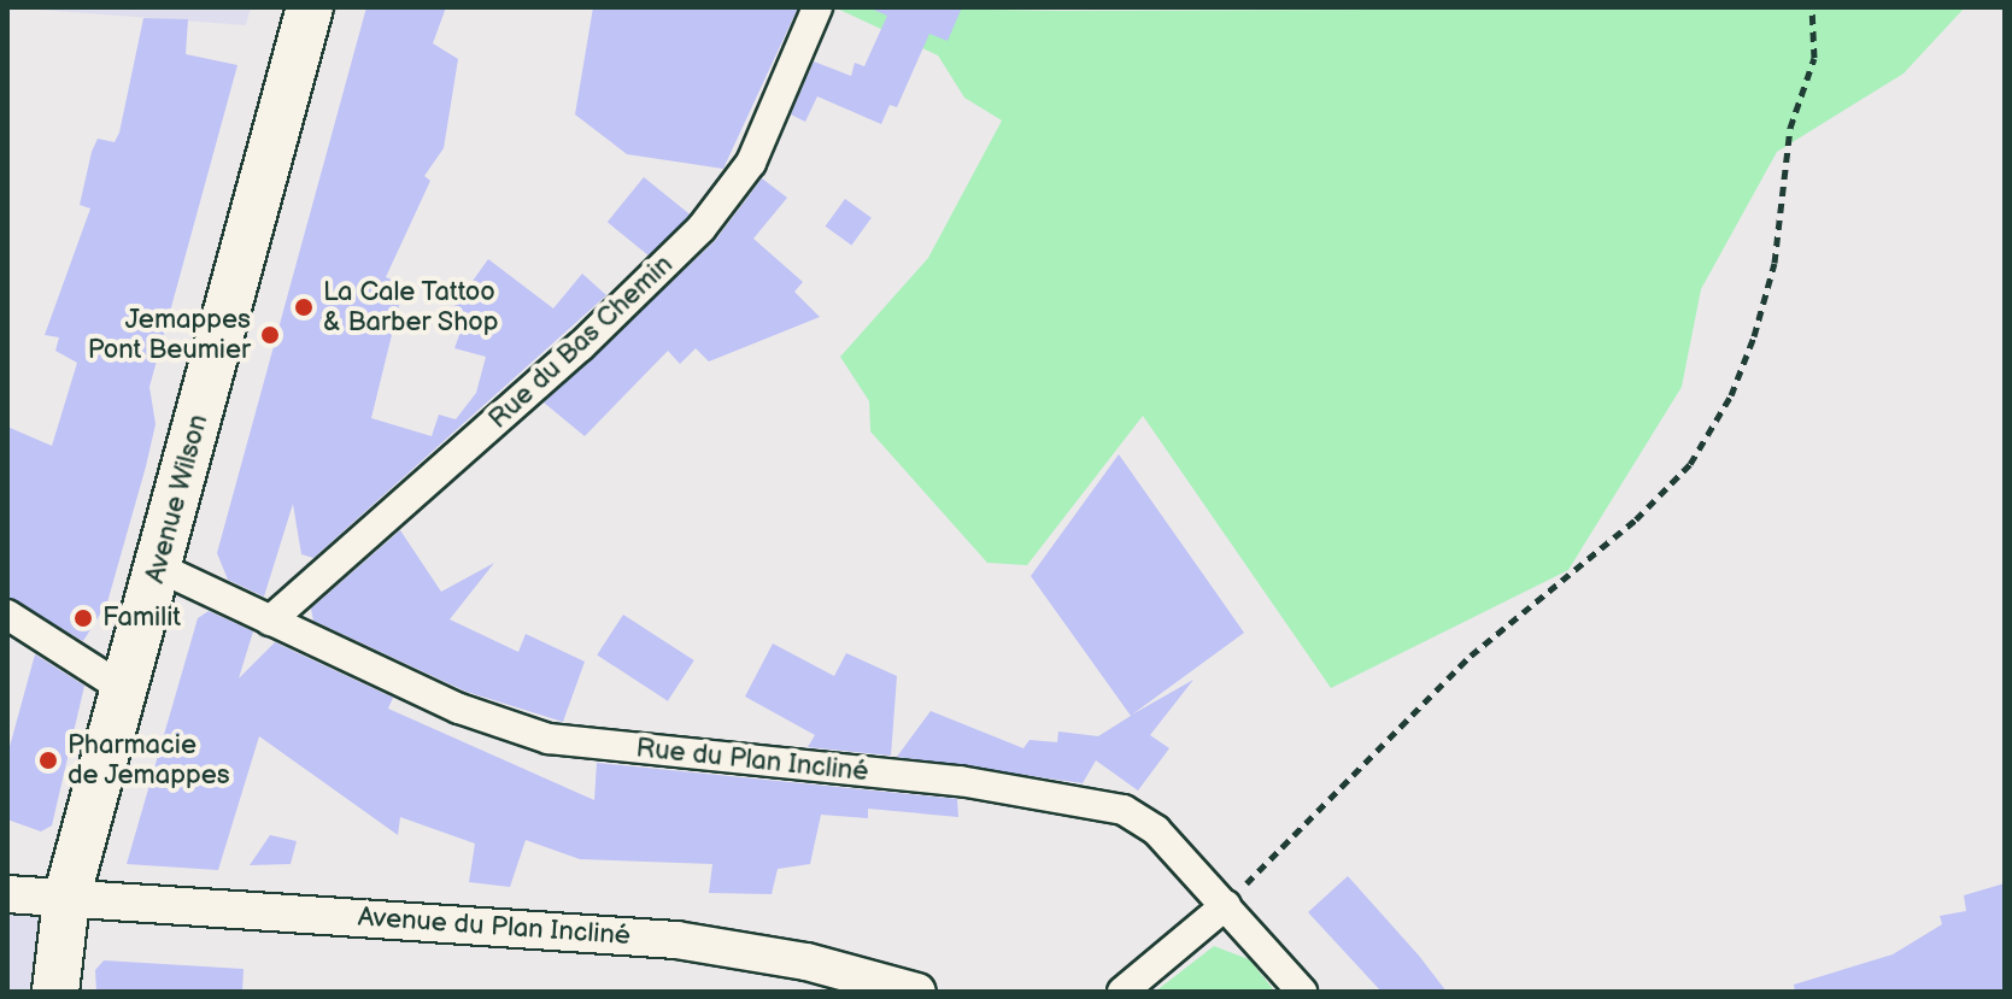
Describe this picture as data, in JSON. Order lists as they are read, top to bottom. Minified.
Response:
{"streets":{"main road":["Avenue Wilson"],"street":["Rue du Bas Chemin","Rue du Plan Incliné","Avenue du Plan Incliné"]},"crossings":[["Rue du Bas Chemin","Rue du Plan Incliné"],["Avenue Wilson","Rue du Plan Incliné"],["Avenue Wilson","Avenue du Plan Incliné"]],"places":["La Cale Tattoo & Barber Shop","Jemappes Pont Beumier","Familit","Pharmacie de Jemappes"]}
